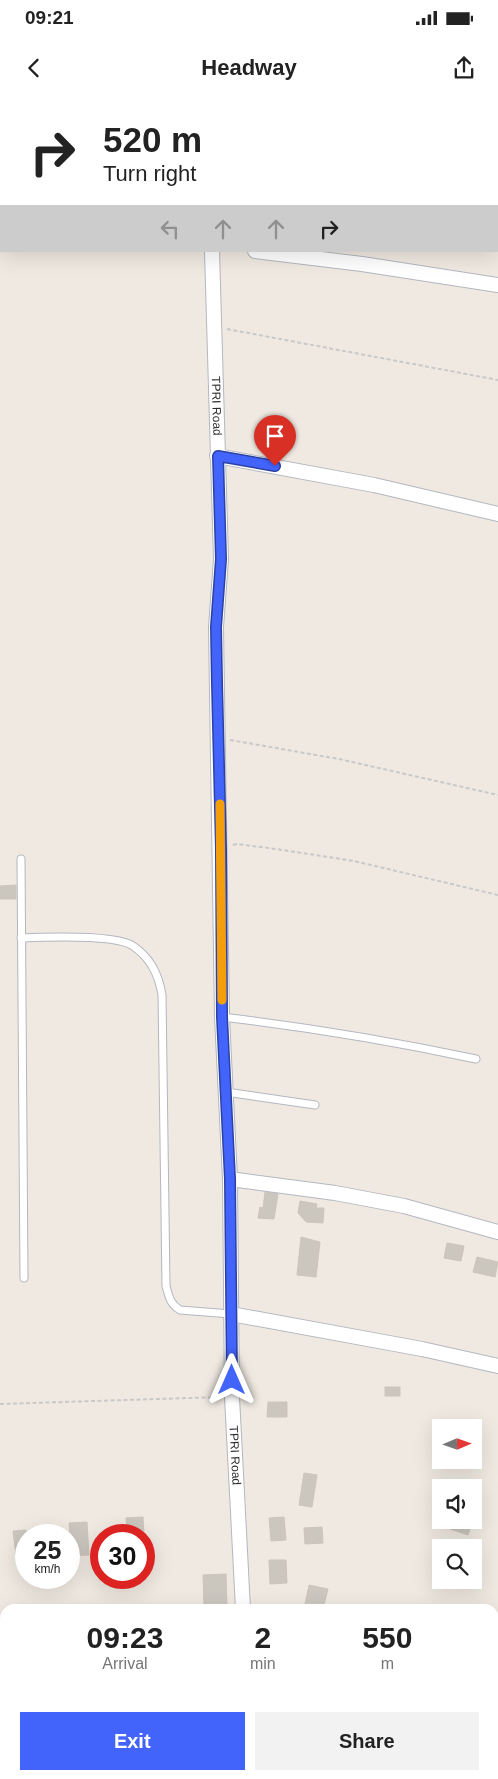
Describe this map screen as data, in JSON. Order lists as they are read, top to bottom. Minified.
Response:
{"streets":{"street":["TPRI Road"]},"north":"right","page":{"status":"09:21","header":"Headway","turn":["520 m","Turn right"],"speed":"25 km/h","limit":"30","eta":["09:23","Arrival","2","min","550","m"],"buttons":["Exit","Share"]}}
